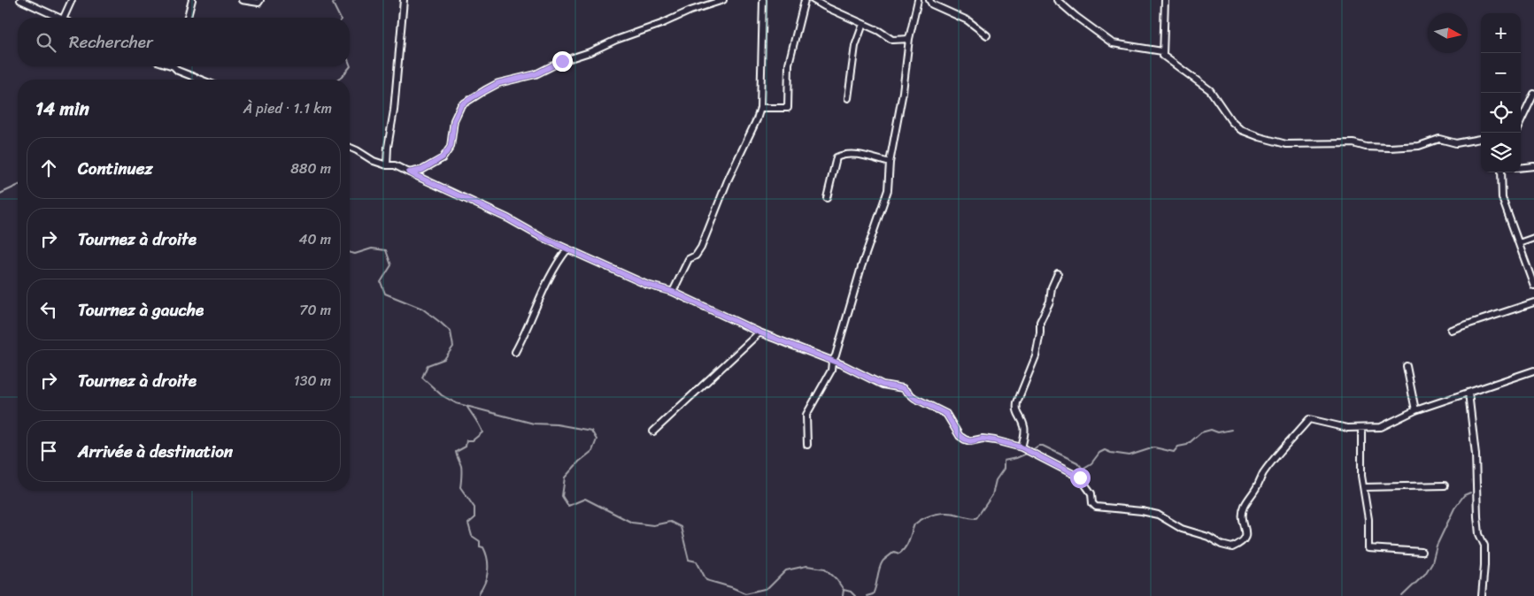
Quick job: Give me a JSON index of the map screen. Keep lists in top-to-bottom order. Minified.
{"north":"right","page":{"map_buttons":["+","−"],"search":"Rechercher","heading":["14 min","À pied · 1.1 km"],"list":[["Continuez","880 m"],["Tournez à droite","40 m"],["Tournez à gauche","70 m"],["Tournez à droite","130 m"],"Arrivée à destination"]}}
